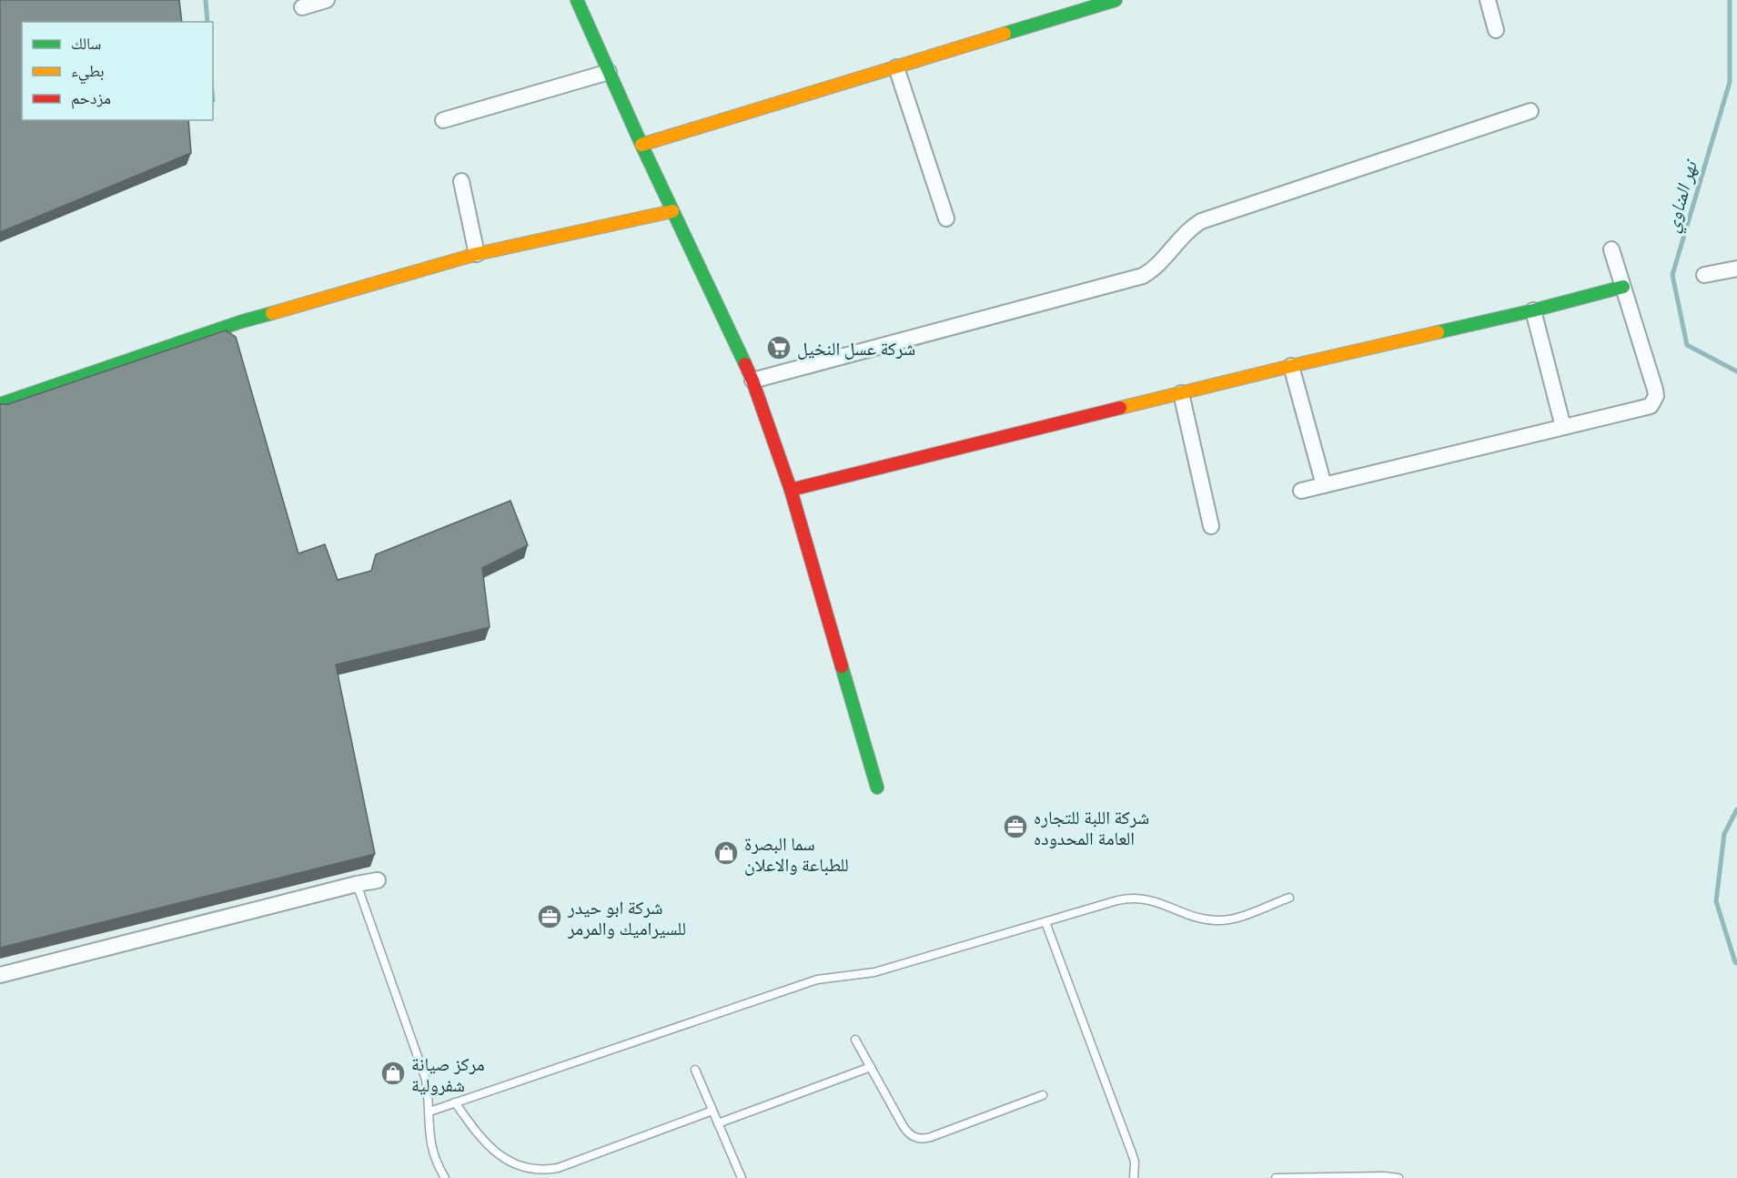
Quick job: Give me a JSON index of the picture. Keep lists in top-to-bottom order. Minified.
{"water":["نهر المناوي"],"places":{"supermarket":["شركة عسل النخيل"],"office":["شركة اللبة للتجاره العامة المحدوده","شركة ابو حيدر للسيراميك والمرمر"],"shop":["سما البصرة للطباعة والاعلان","مركز صيانة شفرولية"]},"legend":["سالك","بطيء","مزدحم"]}
